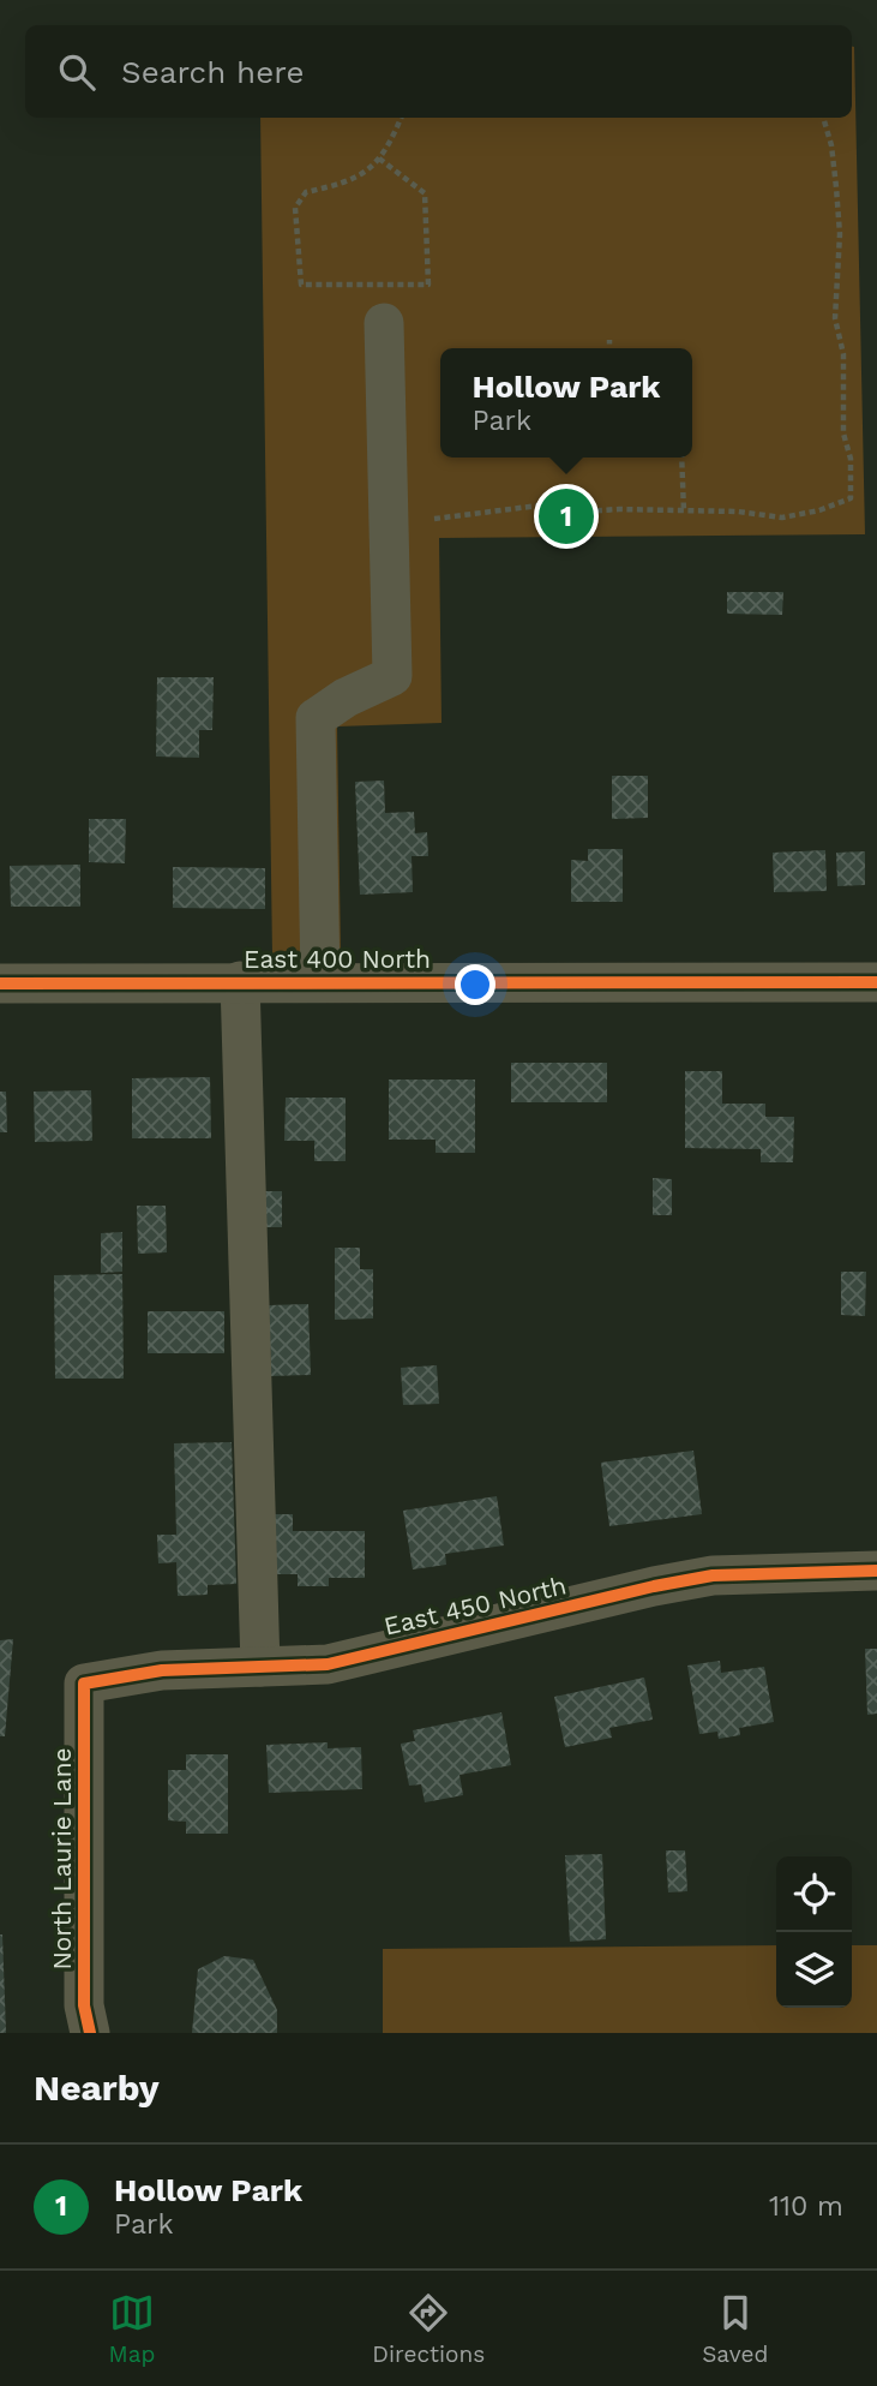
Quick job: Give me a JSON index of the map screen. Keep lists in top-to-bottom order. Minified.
{"streets":{"street":["East 400 North","East 450 North","North Laurie Lane"]},"crossings":[["East 450 North","North Laurie Lane"]],"page":{"search":"Search here","popup":["Hollow Park","Park"],"pins":"1","heading":"Nearby","list":[{"mark":"1","name":"Hollow Park","note":"Park","value":"110 m"}],"nav":["Map","Directions","Saved"]}}
